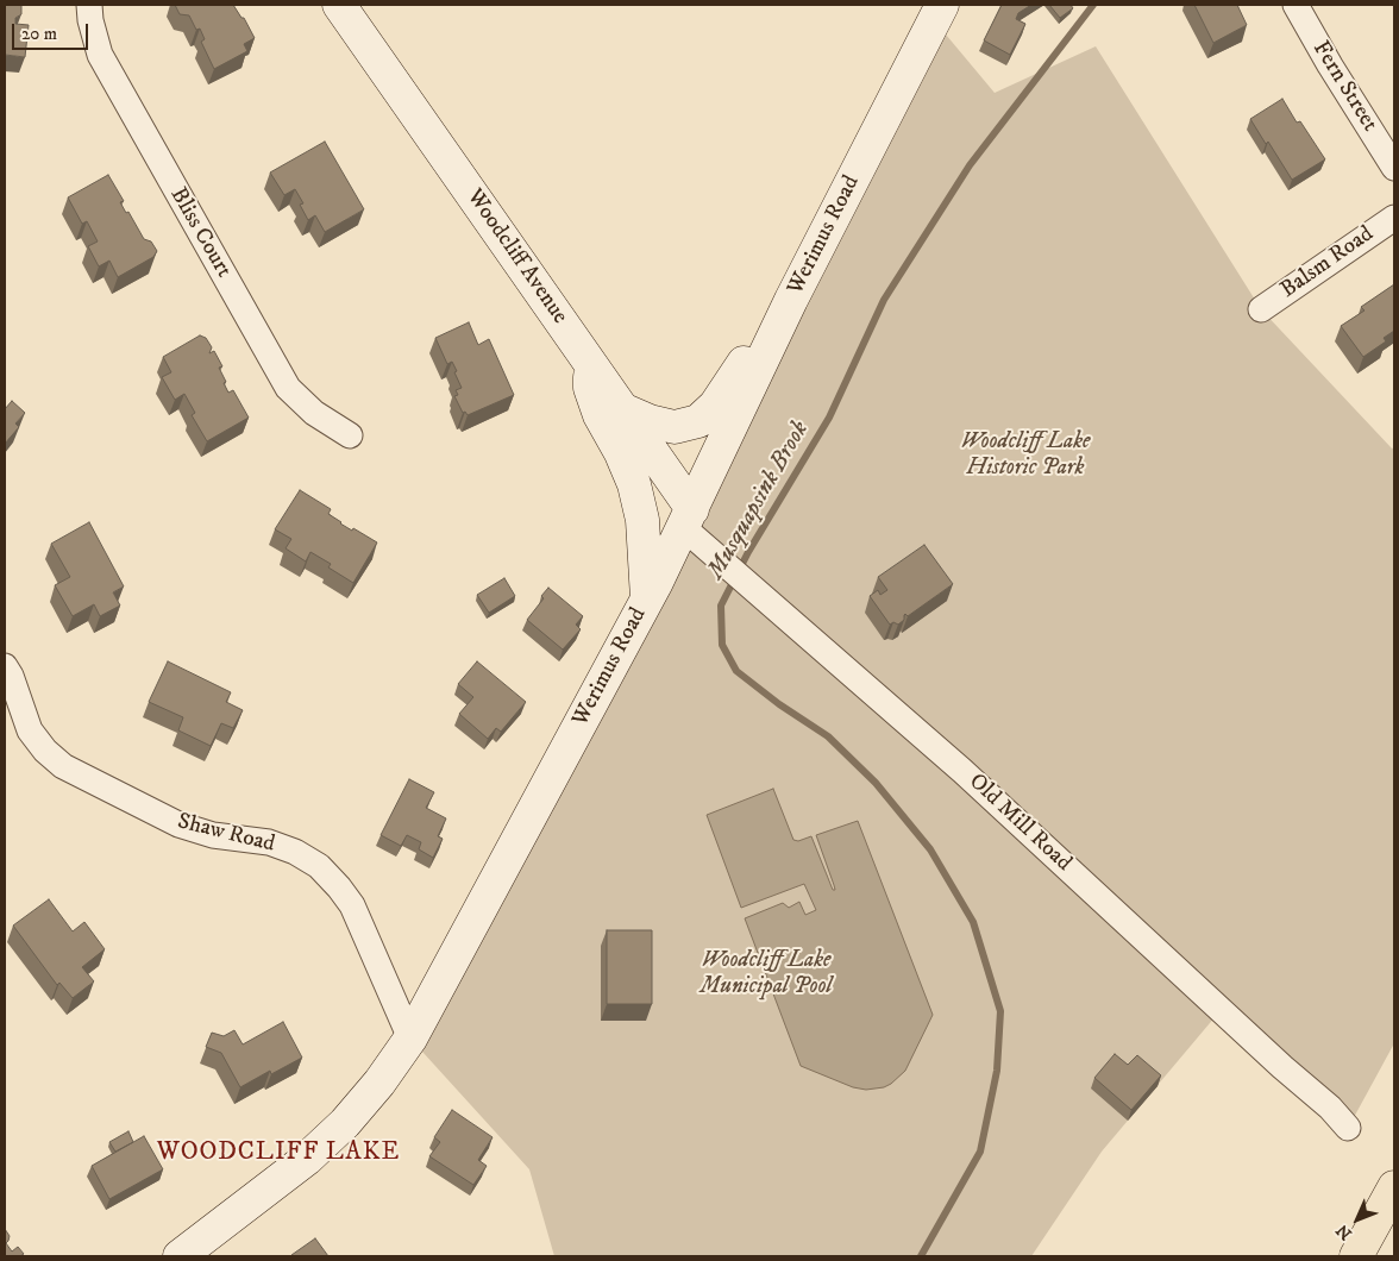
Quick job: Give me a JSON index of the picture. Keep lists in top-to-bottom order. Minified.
{"streets":{"main road":["Werimus Road","Woodcliff Avenue"],"street":["Fern Street","Bliss Court","Balsm Road","Old Mill Road","Shaw Road"]},"crossings":[["Werimus Road","Woodcliff Avenue"],["Werimus Road","Old Mill Road"],["Werimus Road","Shaw Road"],["Woodcliff Avenue","Old Mill Road"]],"districts":["WOODCLIFF LAKE"],"water":["Musquapsink Brook"],"parks":["Woodcliff Lake Historic Park","Woodcliff Lake Municipal Pool"],"scale_bar":"20 m","north":"bottom left"}
